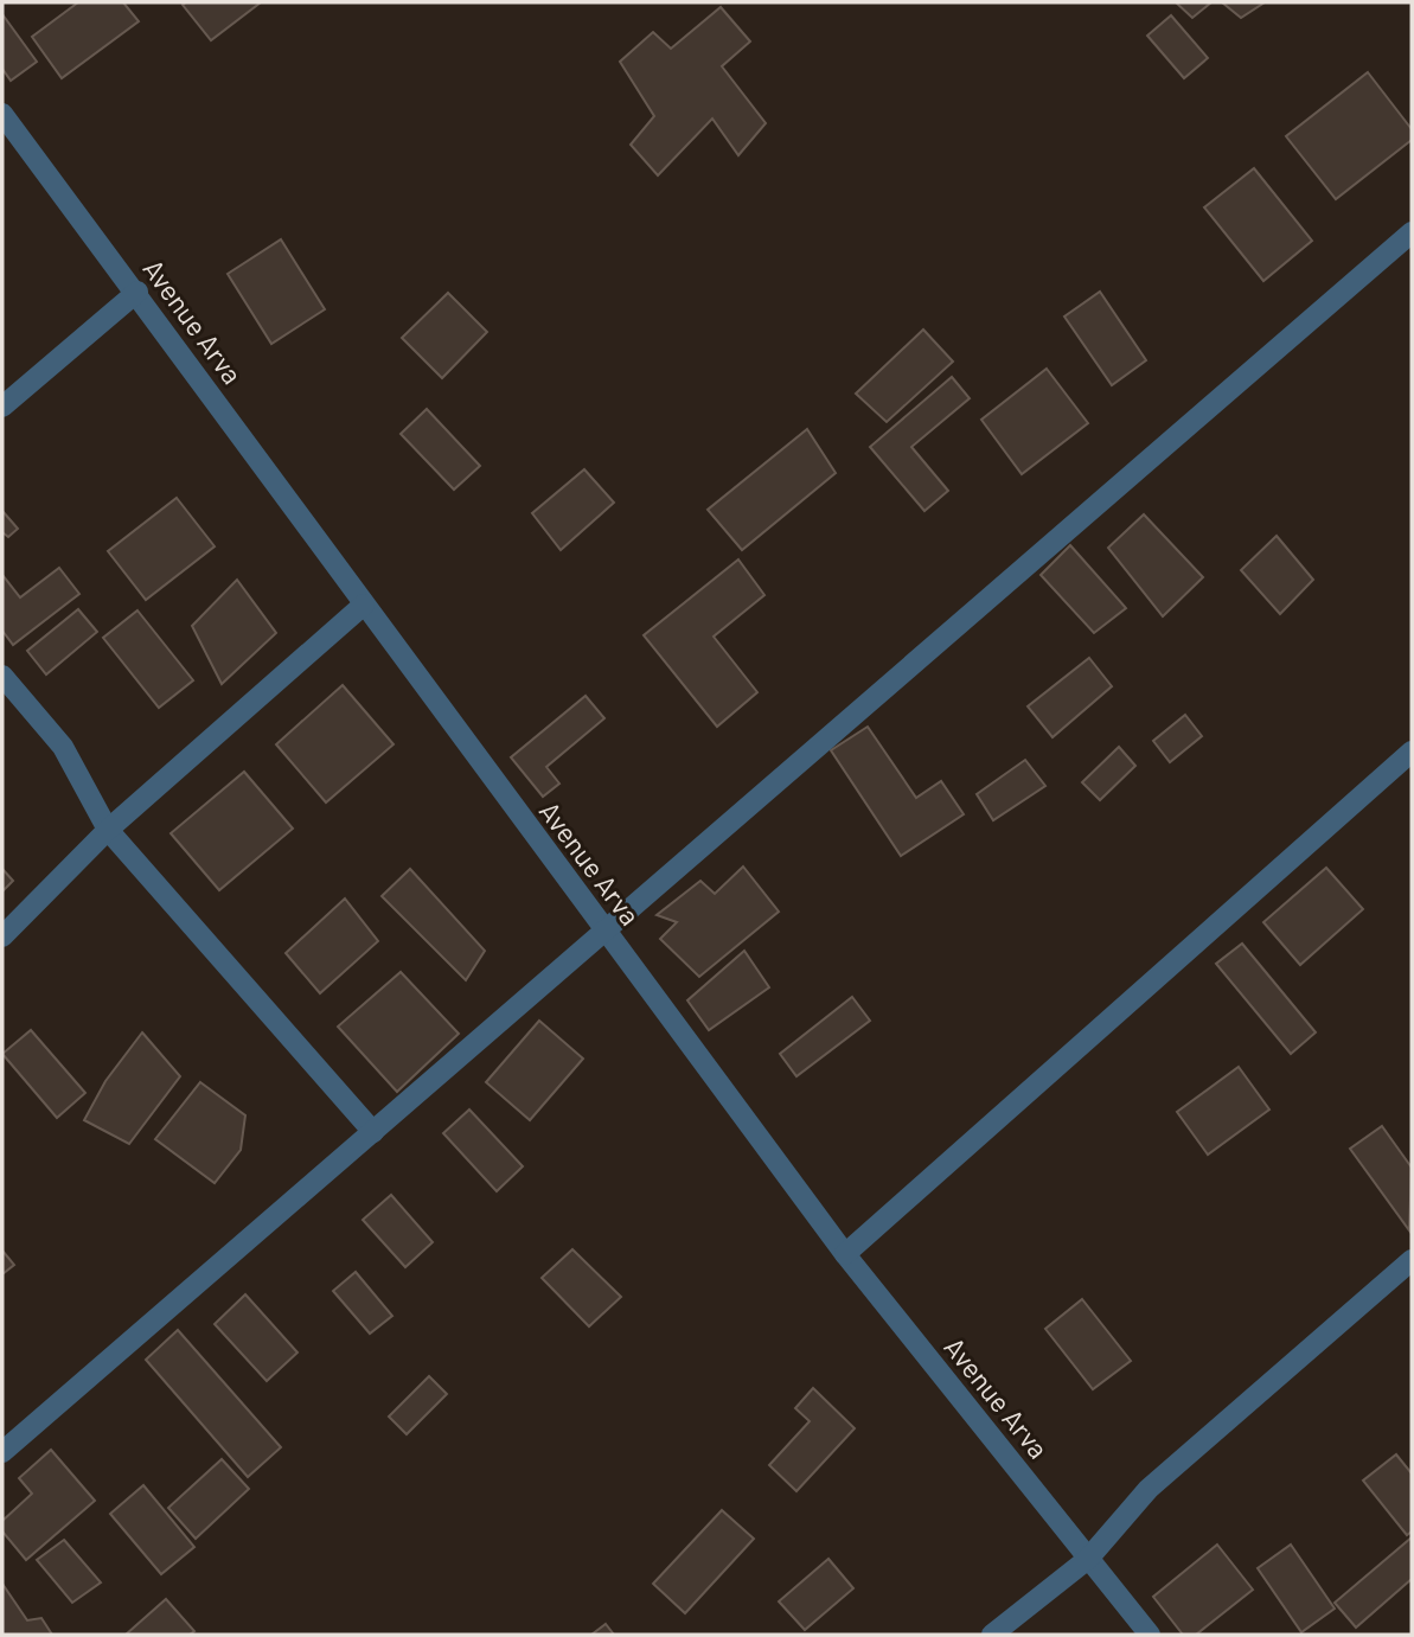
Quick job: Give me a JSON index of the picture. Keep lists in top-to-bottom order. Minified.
{"streets":{"street":["Avenue Arva"]}}
